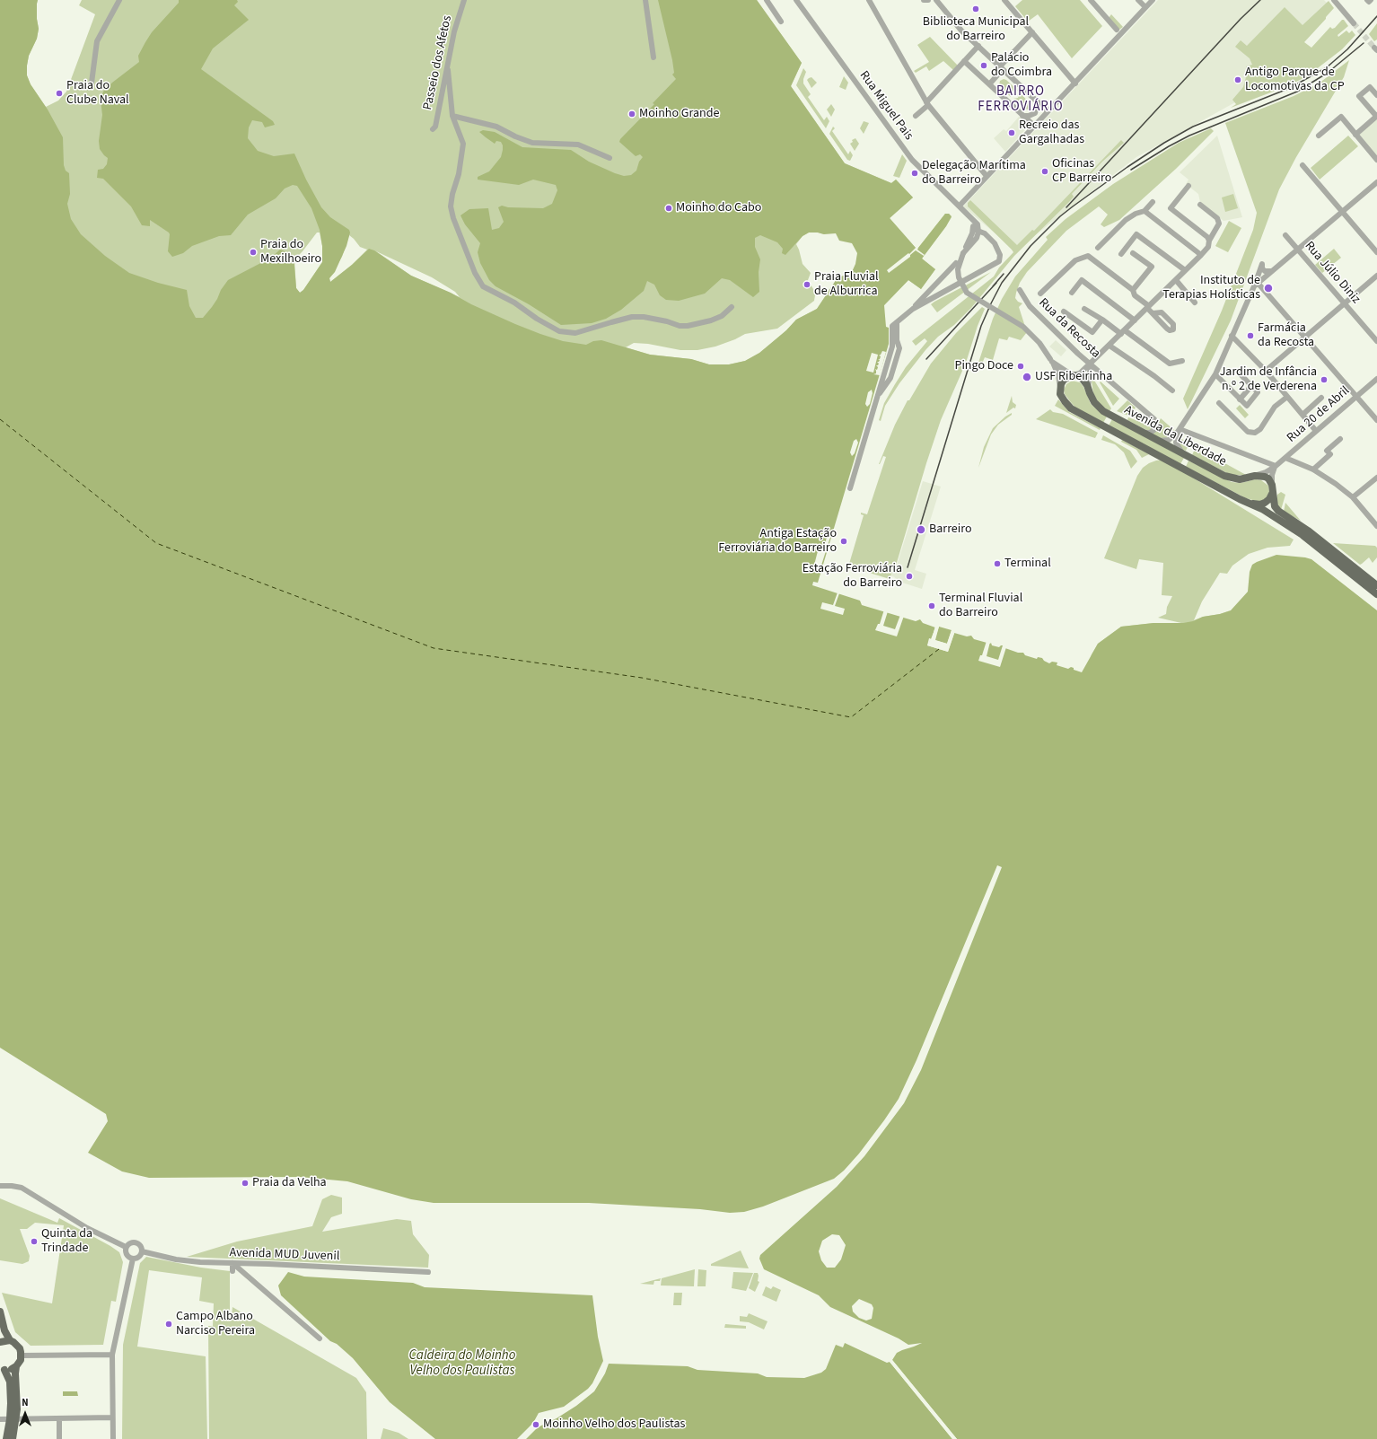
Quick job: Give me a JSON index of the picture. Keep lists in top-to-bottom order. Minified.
{"streets":{"main road":["Avenida da Liberdade"],"street":["Passeio dos Afetos","Rua Miguel Pais","Rua Júlio Diniz","Rua da Recosta","Rua 20 de Abril","Avenida MUD Juvenil"]},"crossings":[["Rua Miguel Pais","Avenida da Liberdade"],["Rua da Recosta","Avenida da Liberdade"],["Rua 20 de Abril","Avenida da Liberdade"]],"districts":["BAIRRO FERROVIÁRIO"],"water":["Caldeira do Moinho Velho dos Paulistas"],"places":["Biblioteca Municipal do Barreiro","Palácio do Coimbra","Antigo Parque de Locomotivas da CP","Praia do Clube Naval","Moinho Grande","Recreio das Gargalhadas","Oficinas CP Barreiro","Delegação Marítima do Barreiro","Moinho do Cabo","Praia do Mexilhoeiro","Praia Fluvial de Alburrica","Instituto de Terapias Holísticas","Farmácia da Recosta","Pingo Doce","USF Ribeirinha","Jardim de Infância n.º 2 de Verderena","Barreiro","Antiga Estação Ferroviária do Barreiro","Terminal","Estação Ferroviária do Barreiro","Terminal Fluvial do Barreiro","Praia da Velha","Quinta da Trindade","Campo Albano Narciso Pereira","Moinho Velho dos Paulistas"],"north":"top"}
